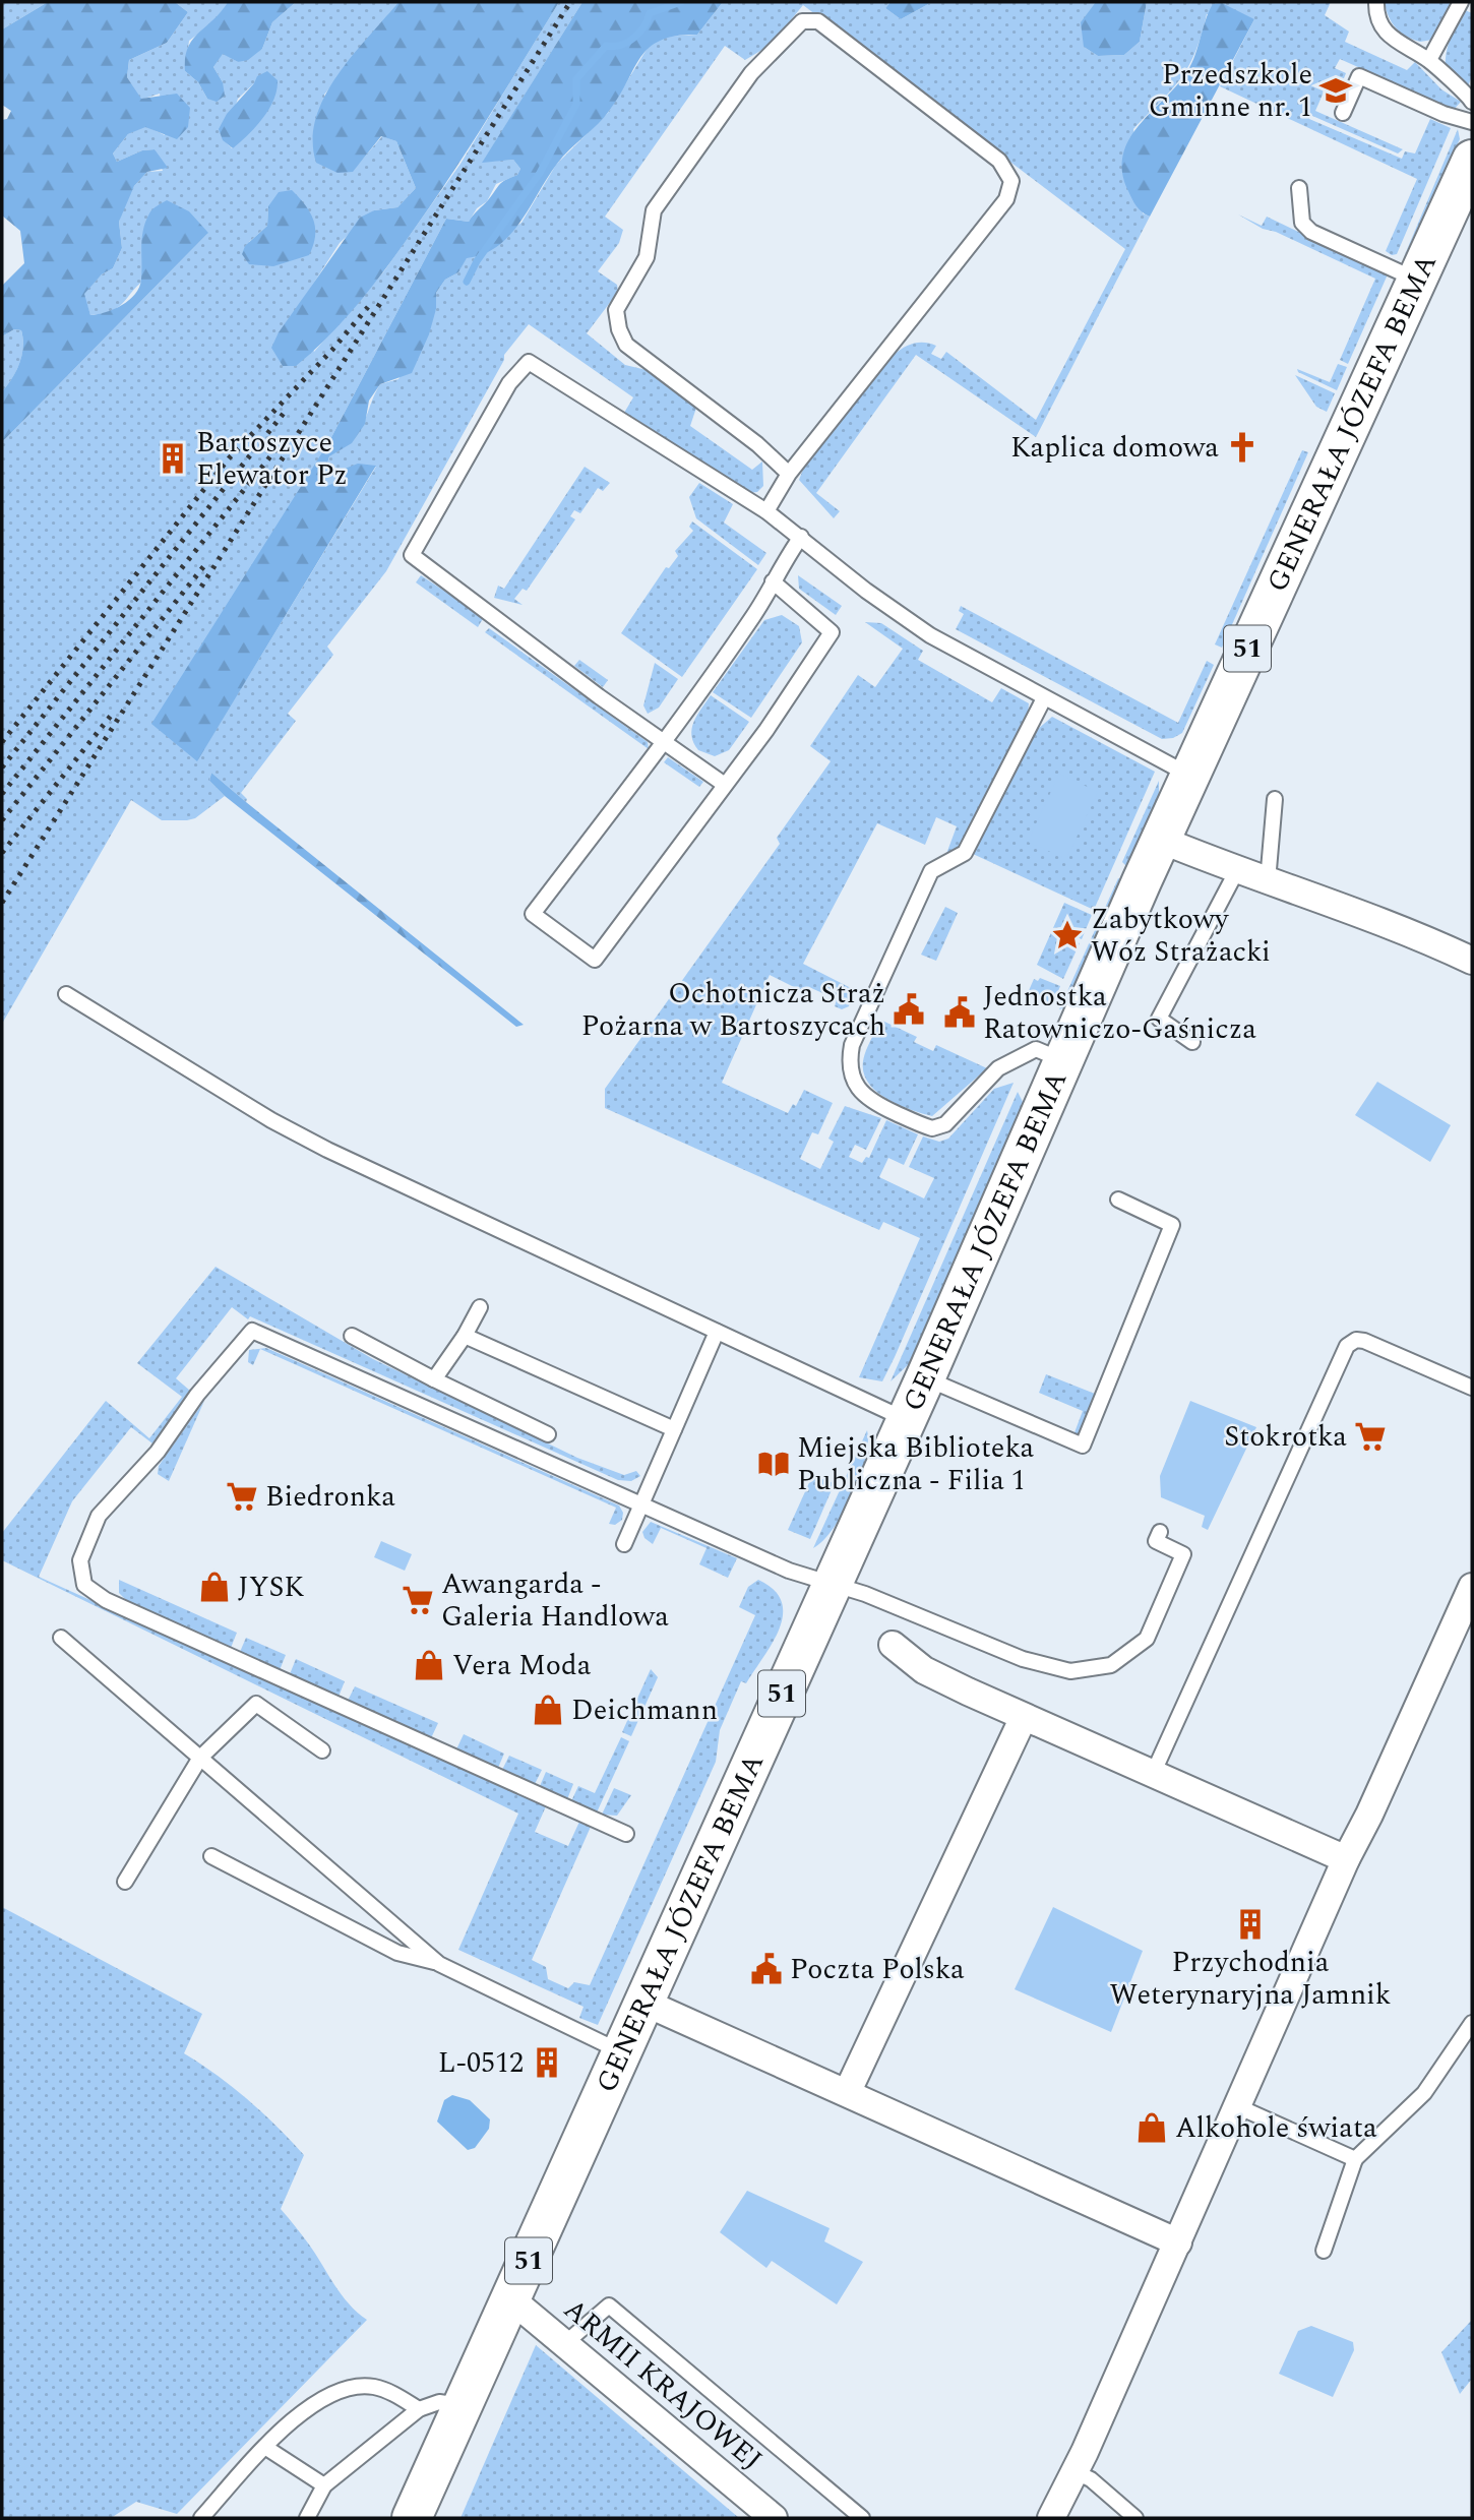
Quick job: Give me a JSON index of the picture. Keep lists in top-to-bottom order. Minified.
{"streets":{"main road":["GENERAŁA JÓZEFA BEMA","51"],"street":["ARMII KRAJOWEJ"]},"crossings":[["GENERAŁA JÓZEFA BEMA","ARMII KRAJOWEJ"]],"places":{"school or university":["Przedszkole Gminne nr. 1"],"church":["Kaplica domowa"],"building":["Bartoszyce Elewator Pz","Przychodnia Weterynaryjna Jamnik","L-0512"],"place":["Zabytkowy Wóz Strażacki"],"public building":["Ochotnicza Straż Pożarna w Bartoszycach","Jednostka Ratowniczo-Gaśnicza","Poczta Polska"],"supermarket":["Stokrotka","Biedronka","Awangarda - Galeria Handlowa"],"library":["Miejska Biblioteka Publiczna - Filia 1"],"shop":["JYSK","Vera Moda","Deichmann","Alkohole świata"]}}
